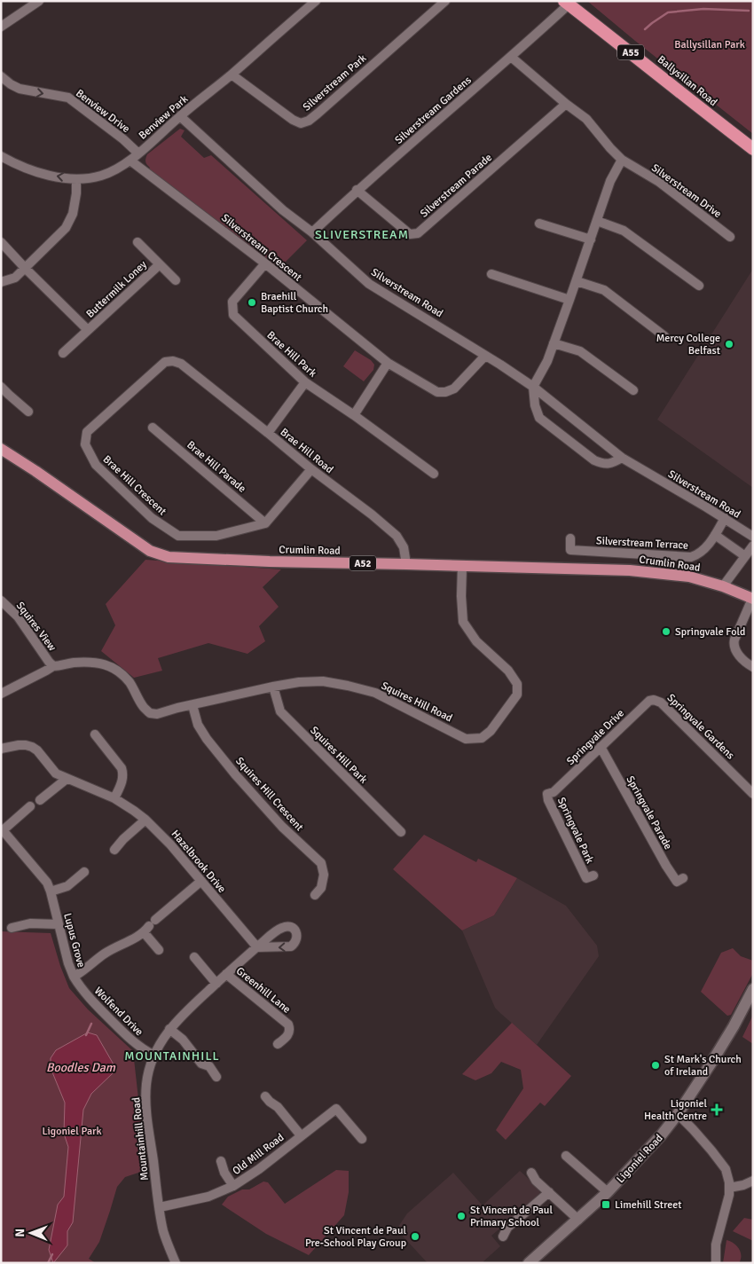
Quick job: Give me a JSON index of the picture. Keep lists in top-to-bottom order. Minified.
{"streets":{"highway":["A55","Ballysillan Road"],"main road":["Crumlin Road","A52"],"street":["Silverstream Park","Silverstream Gardens","Benview Drive","Benview Park","Silverstream Parade","Silverstream Drive","Silverstream Crescent","Buttermilk Loney","Silverstream Road","Brae Hill Park","Brae Hill Road","Brae Hill Parade","Brae Hill Crescent","Silverstream Terrace","Squires View","Squires Hill Road","Springvale Gardens","Springvale Drive","Squires Hill Park","Squires Hill Crescent","Springvale Parade","Springvale Park","Hazelbrook Drive","Lupus Grove","Greenhill Lane","Wolfend Drive","Mountainhill Road","Old Mill Road","Ligoniel Road"]},"crossings":[["Ballysillan Road","Silverstream Gardens"],["Silverstream Park","Benview Park"],["Silverstream Gardens","Silverstream Parade"],["Silverstream Gardens","Silverstream Drive"],["Silverstream Gardens","Silverstream Road"],["Benview Drive","Benview Park"],["Benview Park","Silverstream Crescent"],["Benview Park","Silverstream Road"],["Silverstream Parade","Silverstream Drive"],["Silverstream Crescent","Silverstream Road"],["Silverstream Crescent","Brae Hill Park"],["Silverstream Road","Silverstream Terrace"],["Brae Hill Road","Brae Hill Crescent"],["Brae Hill Road","Crumlin Road"],["Brae Hill Parade","Brae Hill Crescent"],["Crumlin Road","Squires Hill Road"],["Squires View","Squires Hill Road"],["Squires Hill Road","Squires Hill Park"],["Squires Hill Road","Squires Hill Crescent"],["Springvale Gardens","Springvale Drive"],["Springvale Drive","Springvale Parade"],["Springvale Drive","Springvale Park"],["Hazelbrook Drive","Lupus Grove"],["Hazelbrook Drive","Mountainhill Road"],["Lupus Grove","Wolfend Drive"],["Greenhill Lane","Mountainhill Road"],["Wolfend Drive","Mountainhill Road"],["Mountainhill Road","Old Mill Road"]],"one_way":["Benview Drive"],"districts":["SLIVERSTREAM","MOUNTAINHILL"],"water":["Boodles Dam"],"parks":["Ballysillan Park","Ligoniel Park"],"places":{"other":["Braehill Baptist Church","Mercy College Belfast","Springvale Fold","St Mark's Church of Ireland","St Vincent de Paul Primary School","St Vincent de Paul Pre-School Play Group"],"health":["Ligoniel Health Centre"],"transit":["Limehill Street"]},"north":"left"}
